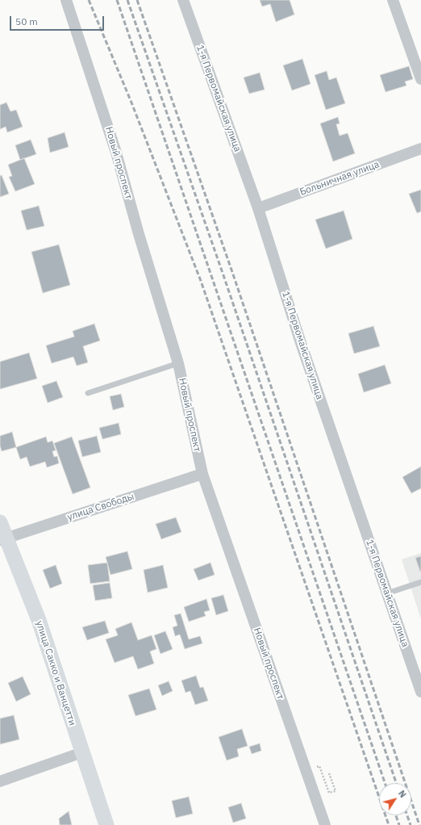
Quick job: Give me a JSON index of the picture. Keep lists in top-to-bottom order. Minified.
{"streets":{"main road":["улица Сакко и Ванцетти"],"street":["1-я Первомайская улица","Новый проспект","Больничная улица","улица Свободы"]},"crossings":[["1-я Первомайская улица","Больничная улица"],["Новый проспект","улица Свободы"],["улица Свободы","улица Сакко и Ванцетти"]],"scale_bar":"50 m","north":"top right"}
